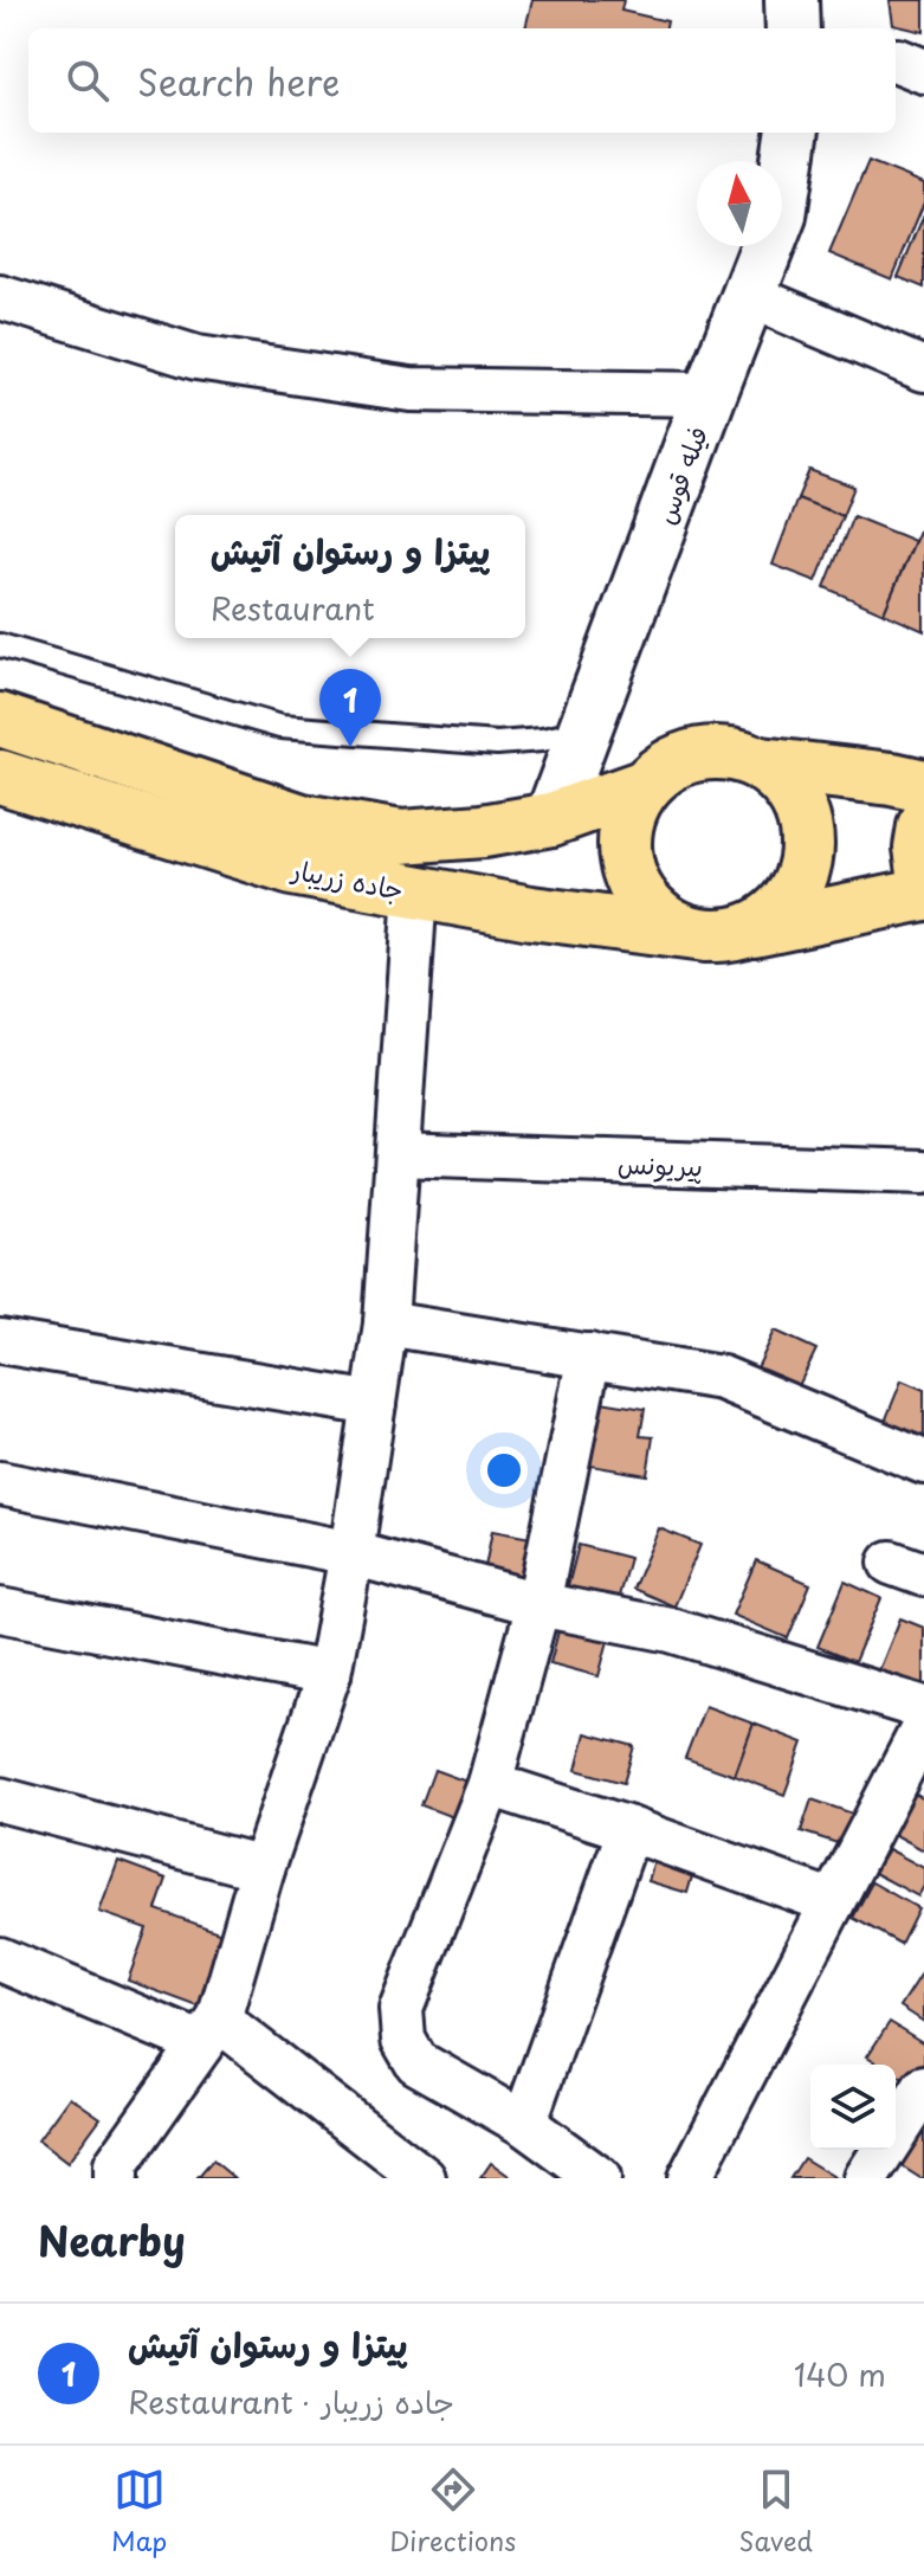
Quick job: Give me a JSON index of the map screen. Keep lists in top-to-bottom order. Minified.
{"streets":{"main road":["جاده زریبار"],"street":["فیله قوس","پیریونس"]},"crossings":[["فیله قوس","جاده زریبار"]],"north":"top","page":{"search":"Search here","popup":["پیتزا و رستوان آتیش","Restaurant"],"pins":"1","heading":"Nearby","list":[{"mark":"1","name":"پیتزا و رستوان آتیش","note":"Restaurant · جاده زریبار","value":"140 m"}],"nav":["Map","Directions","Saved"]}}
